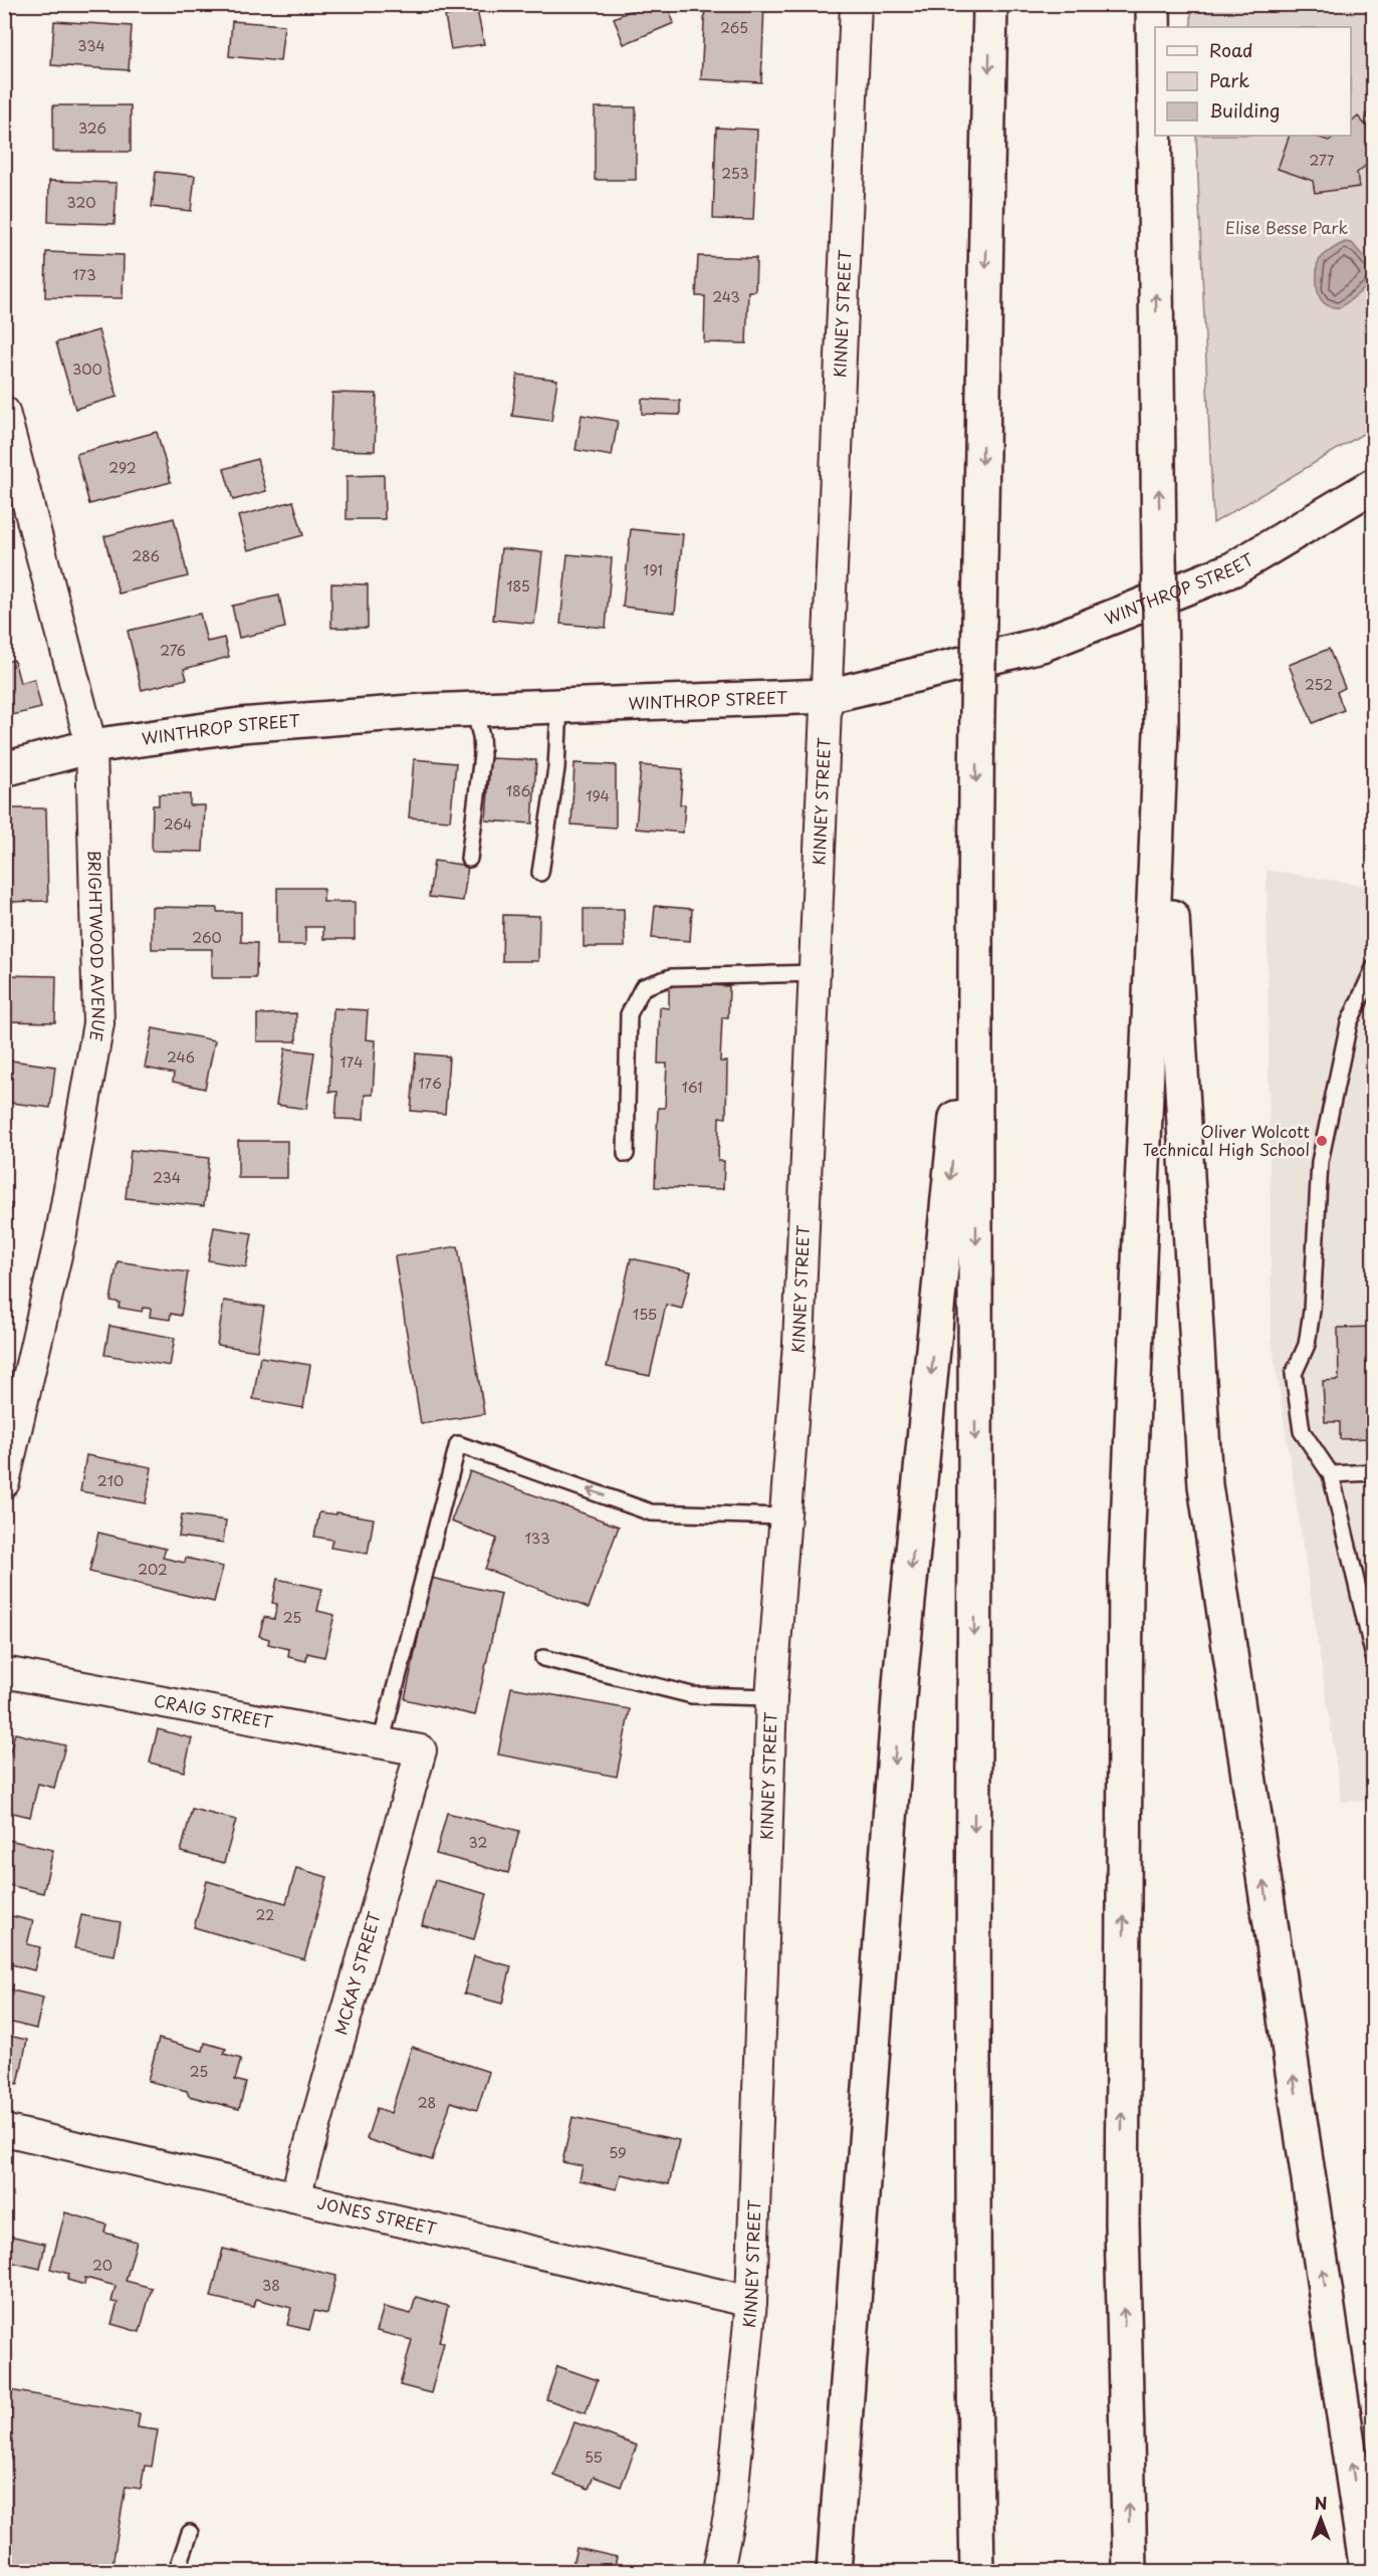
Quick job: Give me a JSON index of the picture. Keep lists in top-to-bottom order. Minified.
{"streets":{"main road":["WINTHROP STREET"],"street":["KINNEY STREET","BRIGHTWOOD AVENUE","CRAIG STREET","MCKAY STREET","JONES STREET"]},"crossings":[["KINNEY STREET","WINTHROP STREET"],["KINNEY STREET","JONES STREET"],["WINTHROP STREET","BRIGHTWOOD AVENUE"],["CRAIG STREET","MCKAY STREET"],["MCKAY STREET","JONES STREET"]],"parks":["Elise Besse Park"],"places":["Oliver Wolcott Technical High School"],"house_numbers":["265","334","326","277","253","320","173","243","300","292","286","191","185","276","252","186","194","264","260","246","174","176","161","234","155","210","133","202","25","32","22","25","28","59","20","38","55"],"legend":["Road","Park","Building"],"north":"top"}
